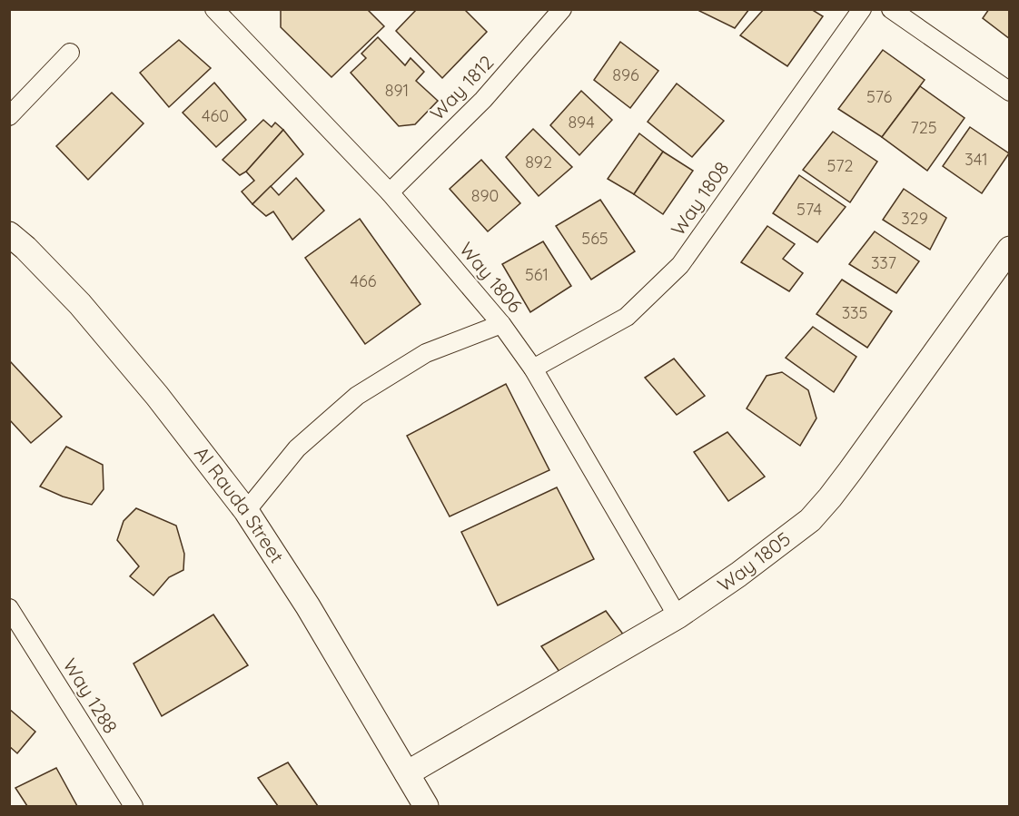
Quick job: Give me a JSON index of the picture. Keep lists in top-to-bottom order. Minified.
{"streets":{"street":["Way 1812","Way 1808","Way 1806","Al Rauda Street","Way 1805","Way 1288"]},"crossings":[["Way 1812","Way 1806"],["Way 1808","Way 1806"],["Way 1806","Way 1805"],["Al Rauda Street","Way 1805"]],"house_numbers":["896","891","576","460","894","725","341","892","572","890","574","329","565","337","561","466","335"]}
